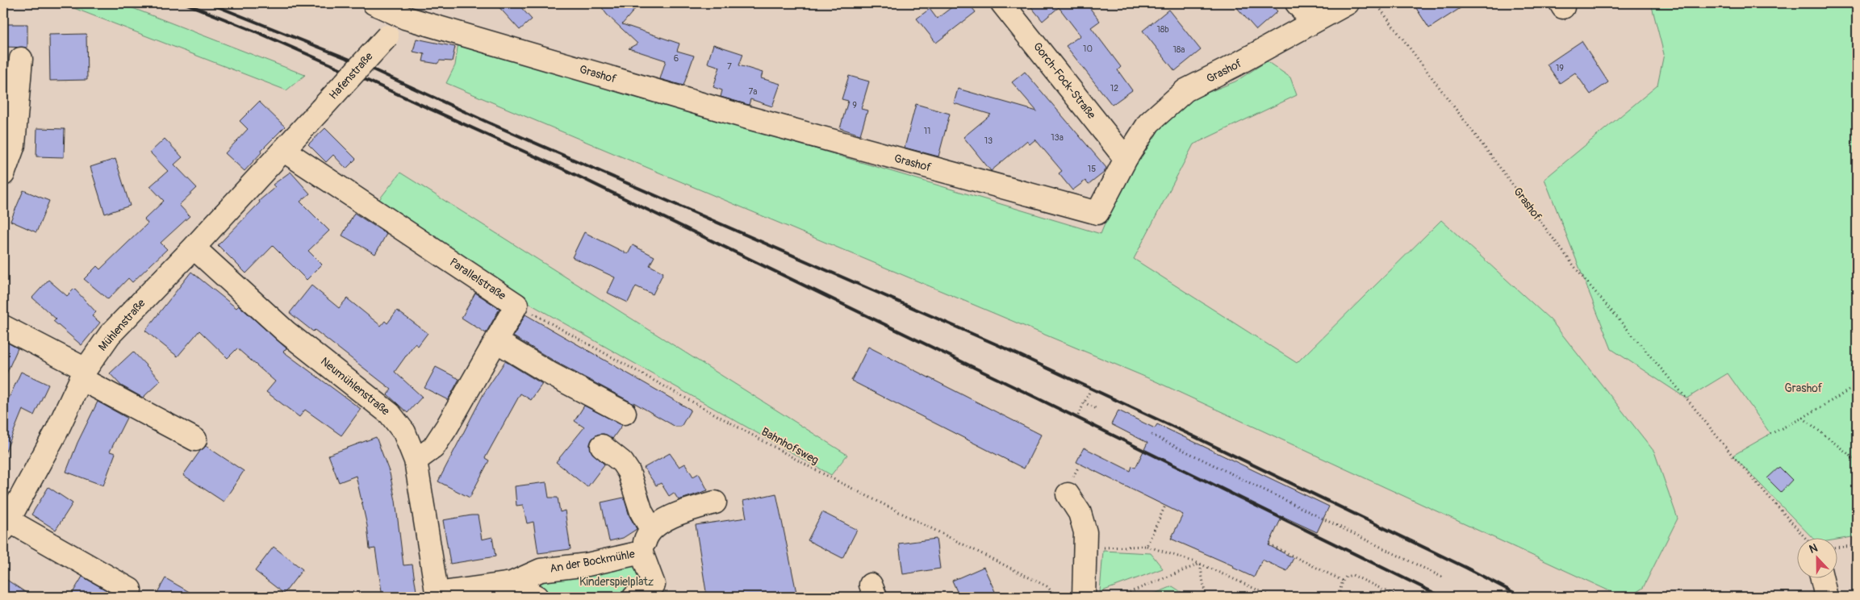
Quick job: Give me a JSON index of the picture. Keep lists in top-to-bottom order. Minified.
{"streets":{"street":["Grashof","Hafenstraße","Gorch-Fock-Straße","Parallelstraße","Mühlenstraße","Neumühlenstraße","An der Bockmühle"],"path":["Bahnhofsweg"]},"crossings":[["Grashof","Hafenstraße"],["Grashof","Gorch-Fock-Straße"],["Hafenstraße","Parallelstraße"],["Hafenstraße","Mühlenstraße"],["Parallelstraße","Mühlenstraße"],["Parallelstraße","Neumühlenstraße"],["Parallelstraße","Bahnhofsweg"],["Mühlenstraße","Neumühlenstraße"],["Neumühlenstraße","An der Bockmühle"]],"parks":["Grashof","Kinderspielplatz"],"house_numbers":["18b","10","18a","6","7","19","12","7a","9","11","13a","13","15"],"north":"top"}
